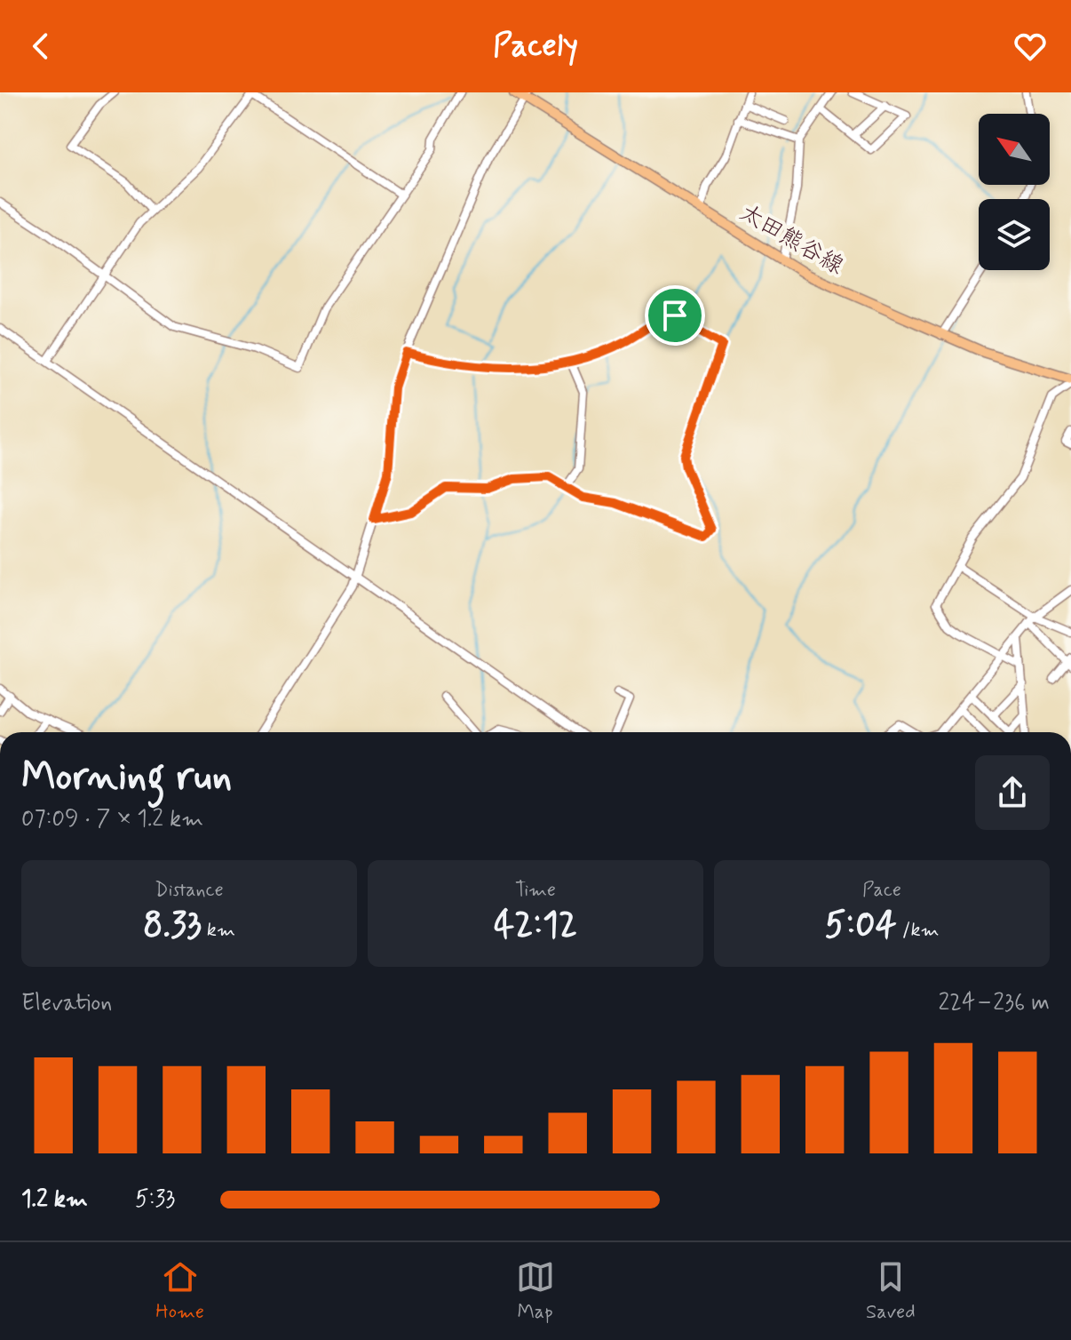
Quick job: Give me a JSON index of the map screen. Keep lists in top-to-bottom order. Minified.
{"streets":{"main road":["太田熊谷線"]},"north":"top left","page":{"header":"Pacely","heading":["Morning run","07:09 · 7 × 1.2 km"],"stats":[["Distance","8.33 km"],["Time","42:12"],["Pace","5:04 /km"]],"chart":["Elevation","224–236 m"],"list":[{"name":"1.2 km","note":"5:33"}],"tabs":["Home","Map","Saved"]}}
